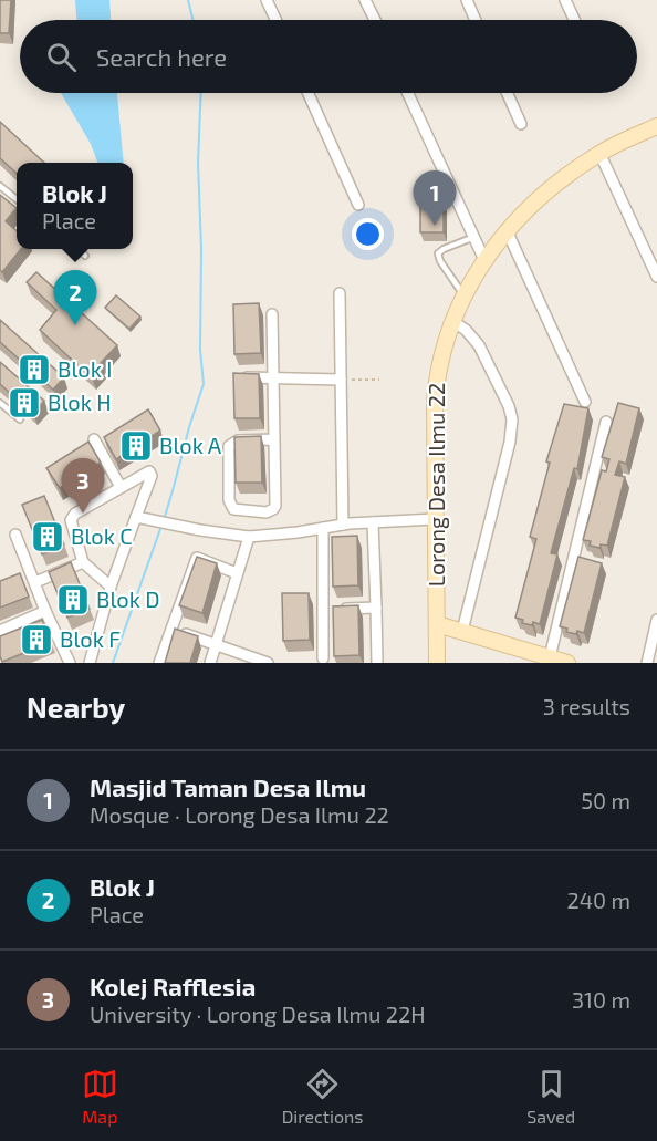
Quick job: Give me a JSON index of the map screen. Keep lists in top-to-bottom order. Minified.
{"streets":{"street":["Lorong Desa Ilmu 22"]},"places":{"building":["Blok I","Blok H","Blok A","Blok C","Blok D","Blok F"]},"page":{"search":"Search here","popup":["Blok J","Place"],"pins":["1","2","3"],"heading":["Nearby","3 results"],"list":[{"mark":"1","name":"Masjid Taman Desa Ilmu","note":"Mosque · Lorong Desa Ilmu 22","value":"50 m"},{"mark":"2","name":"Blok J","note":"Place","value":"240 m"},{"mark":"3","name":"Kolej Rafflesia","note":"University · Lorong Desa Ilmu 22H","value":"310 m"}],"nav":["Map","Directions","Saved"]}}
